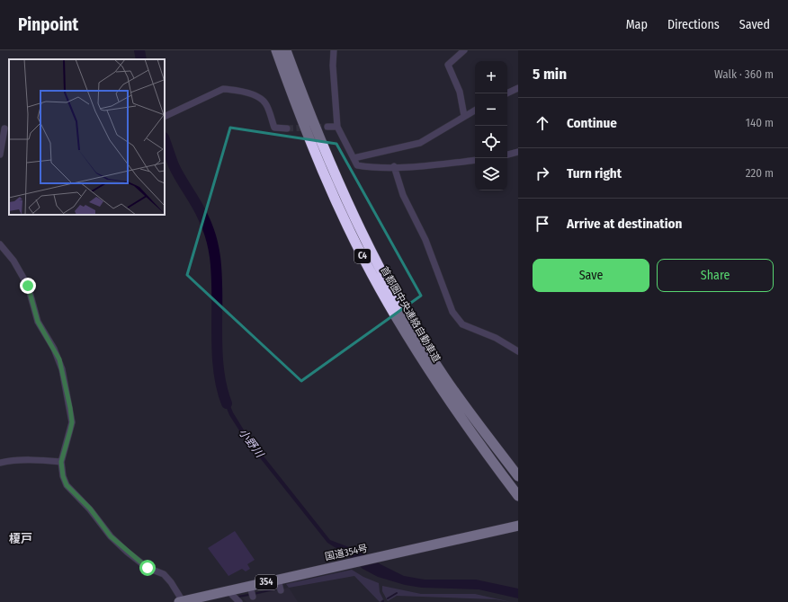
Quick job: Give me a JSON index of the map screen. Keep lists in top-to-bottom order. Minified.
{"streets":{"highway":["C4","首都圏中央連絡自動車道","国道354号","354"]},"districts":["榎戸"],"water":["小野川"],"page":{"header":"Pinpoint","nav":["Map","Directions","Saved"],"heading":["5 min","Walk · 360 m"],"map_buttons":["+","−"],"list":[["Continue","140 m"],["Turn right","220 m"],"Arrive at destination"],"buttons":["Save","Share"]}}
